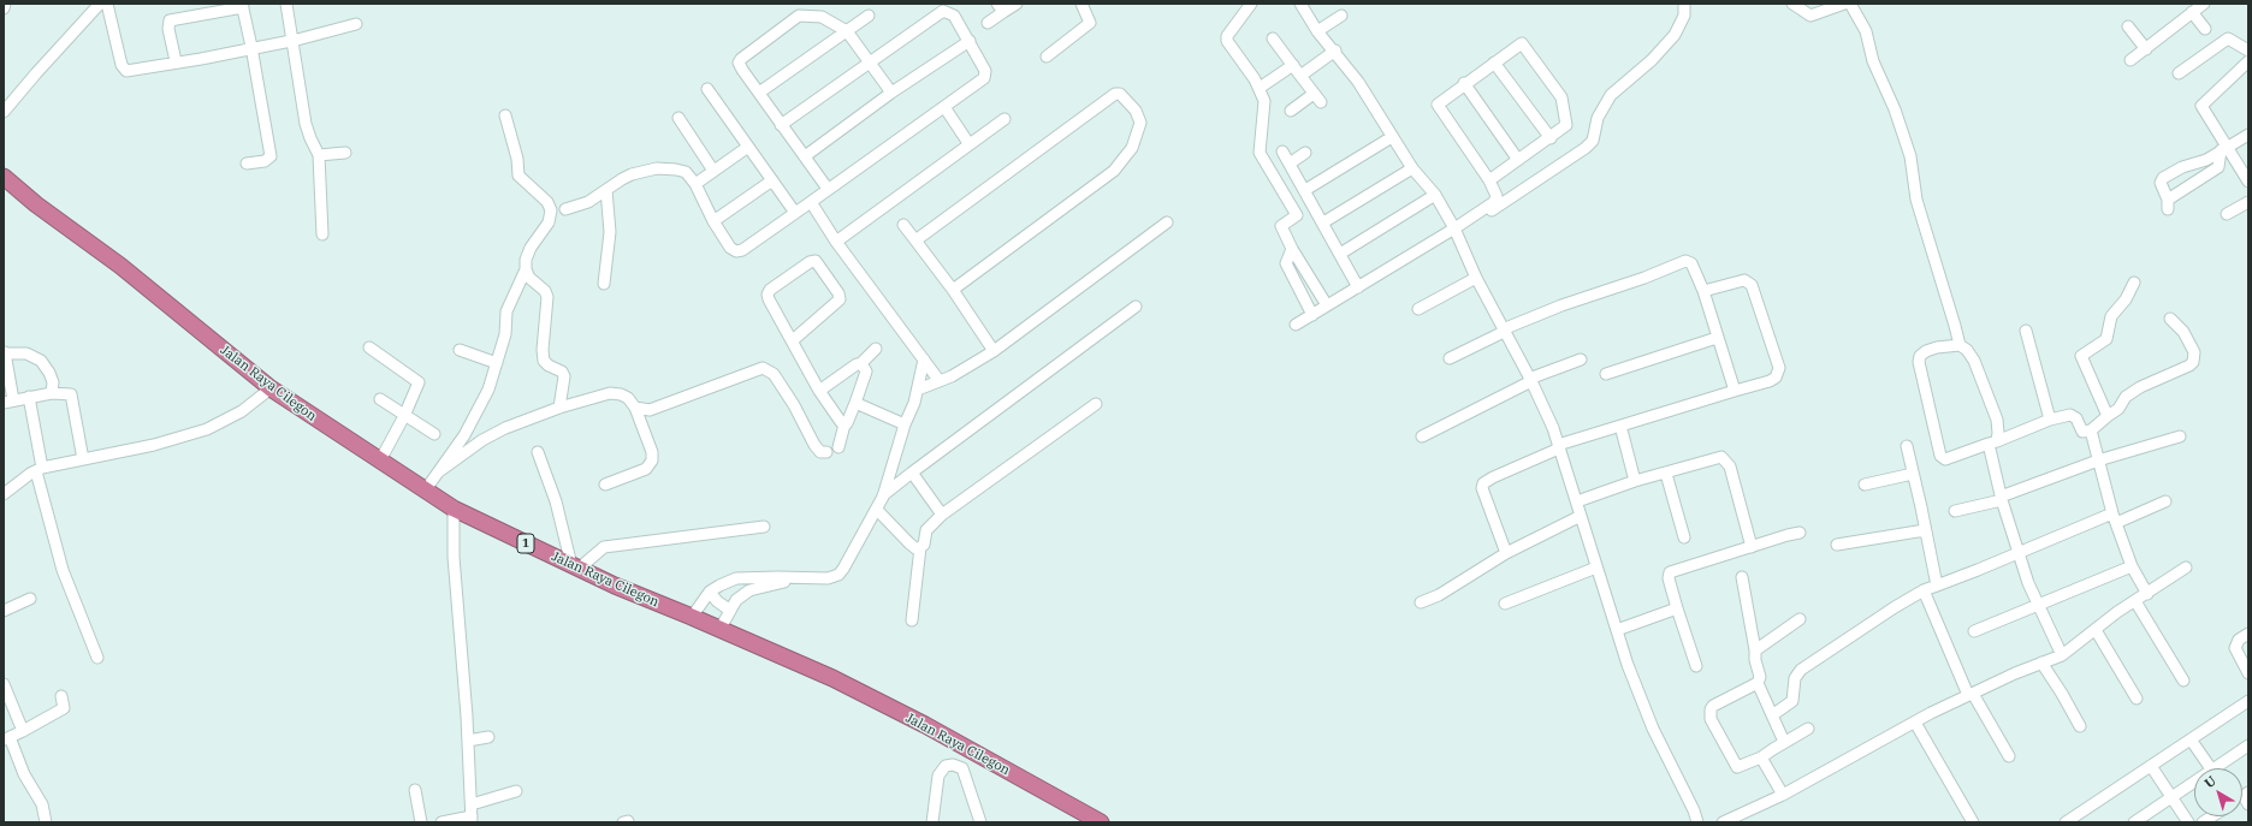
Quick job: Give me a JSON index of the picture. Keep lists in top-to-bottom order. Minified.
{"streets":{"highway":["Jalan Raya Cilegon","1"]},"north":"top left"}
